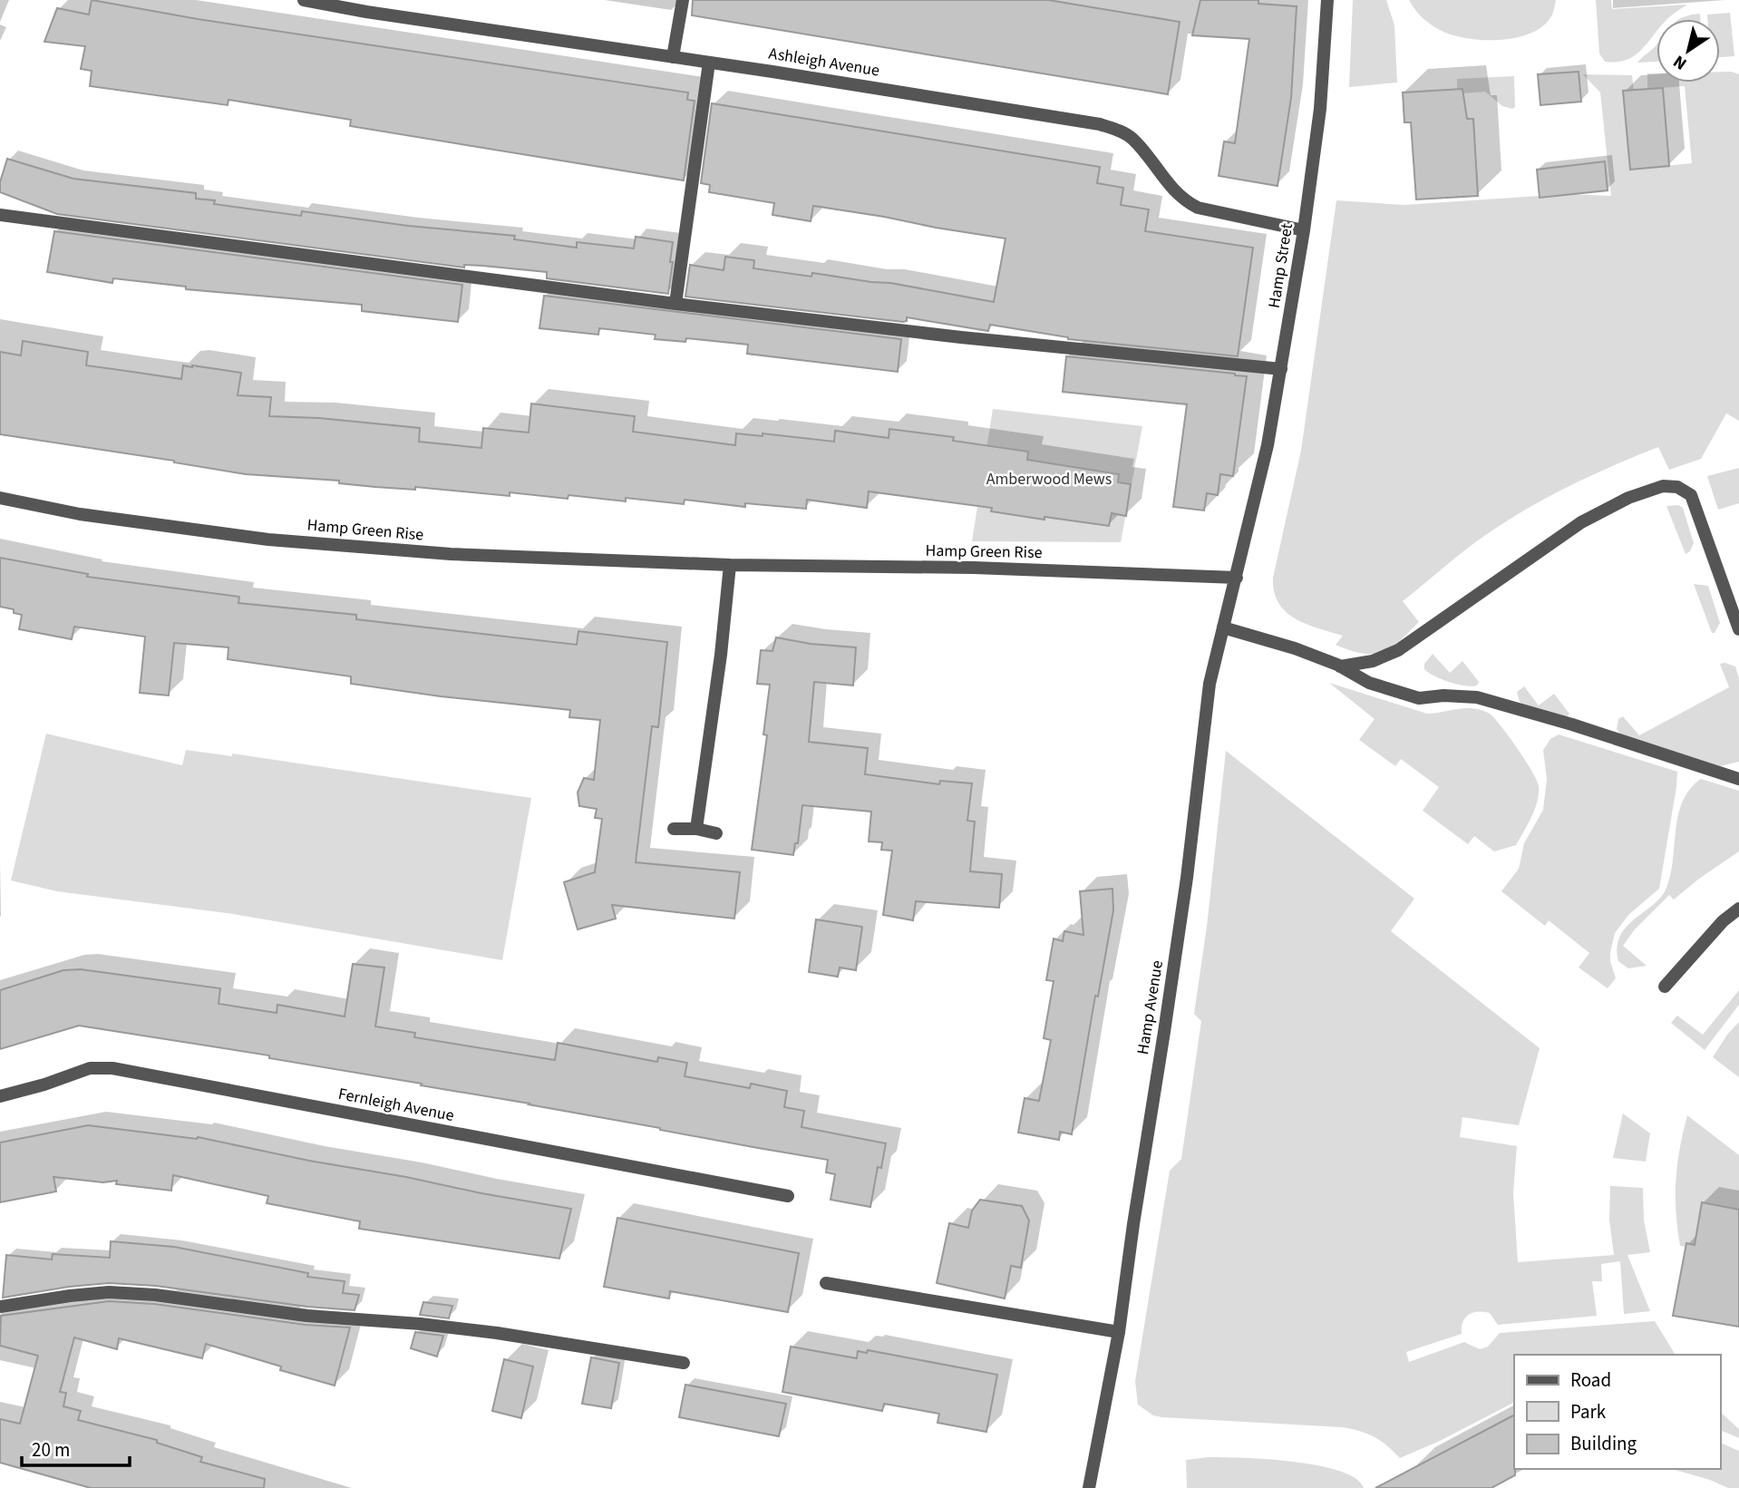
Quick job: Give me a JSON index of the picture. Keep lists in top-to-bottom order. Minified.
{"streets":{"street":["Ashleigh Avenue","Hamp Street","Hamp Green Rise","Hamp Avenue","Fernleigh Avenue"]},"crossings":[["Ashleigh Avenue","Hamp Street"],["Hamp Street","Hamp Avenue"],["Hamp Green Rise","Hamp Avenue"]],"parks":["Amberwood Mews"],"legend":["Road","Park","Building"],"scale_bar":"20 m","north":"bottom left"}
